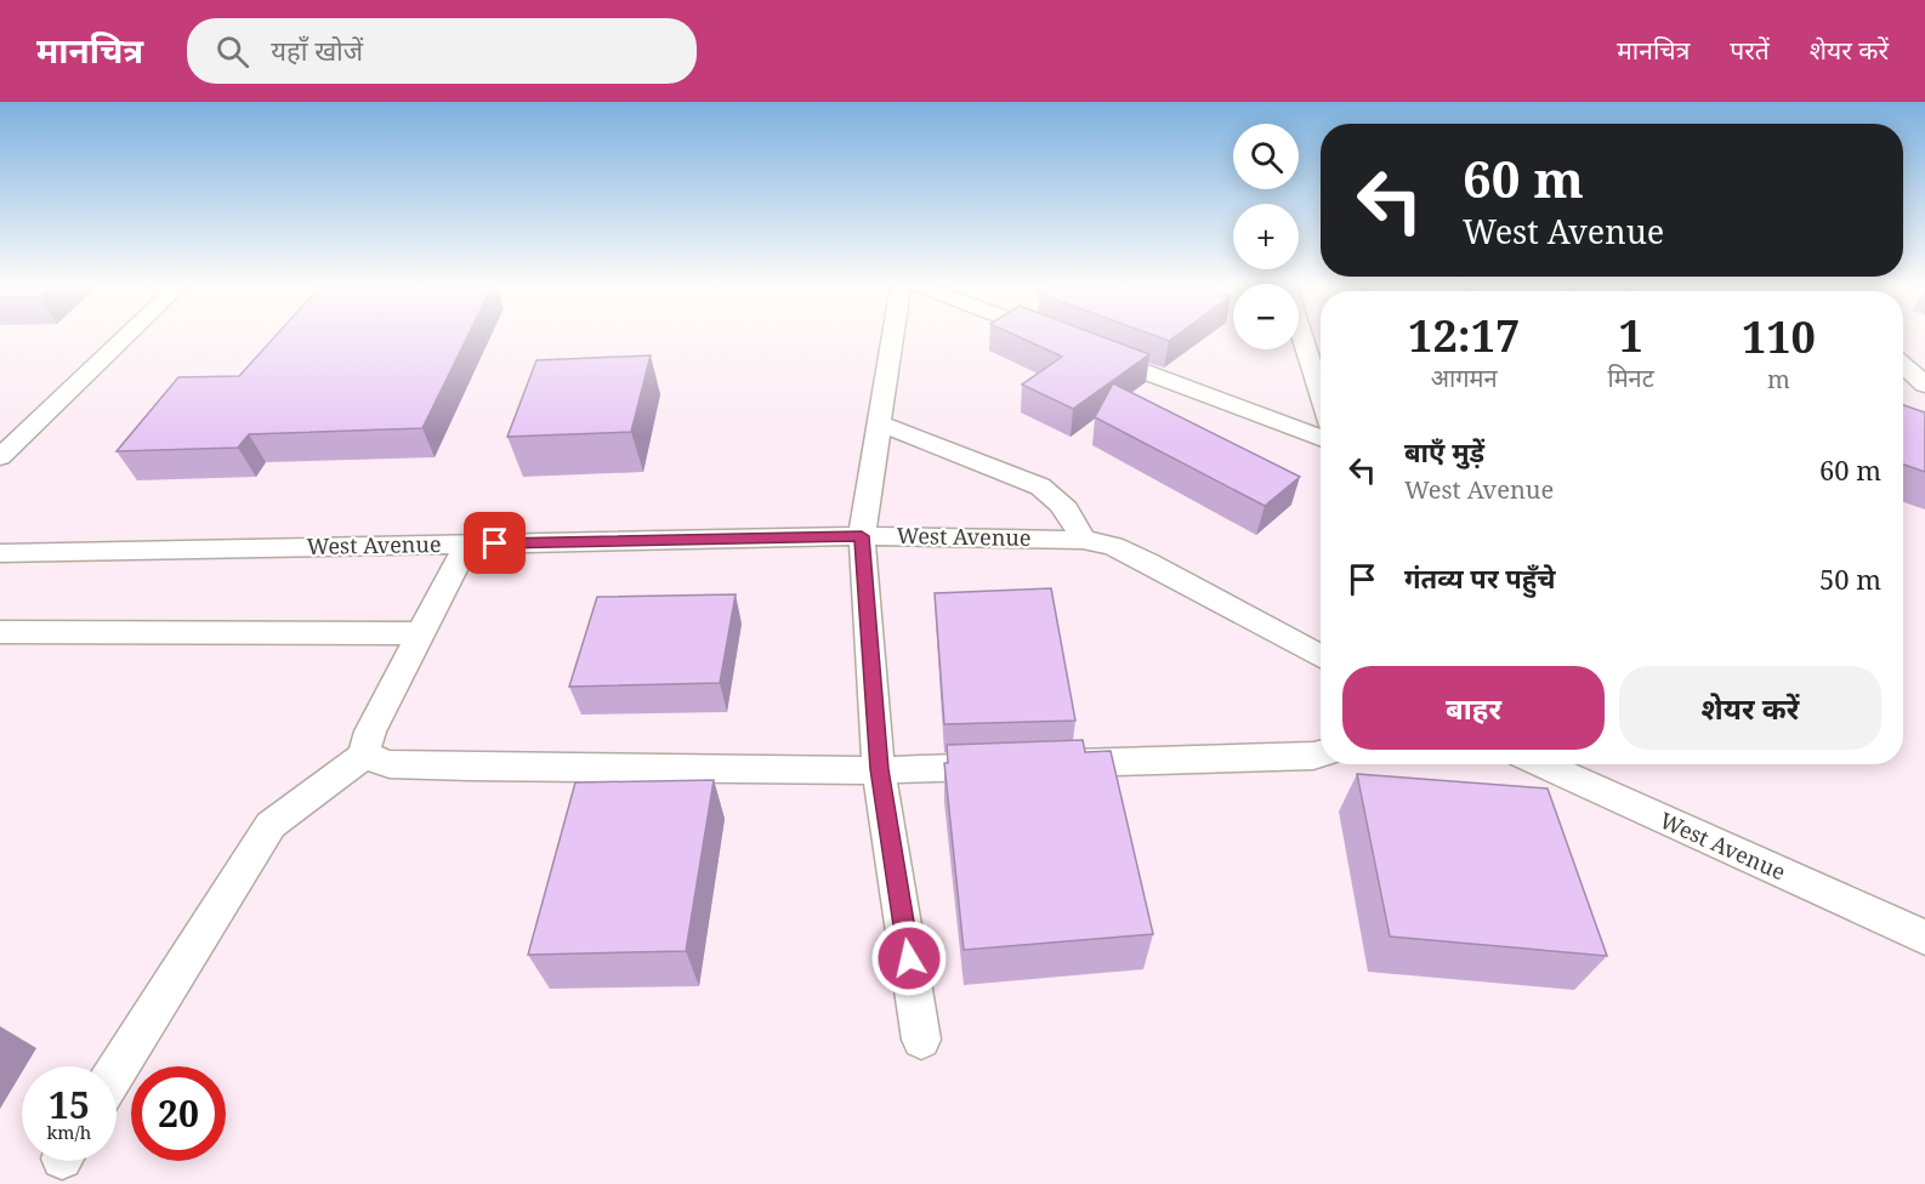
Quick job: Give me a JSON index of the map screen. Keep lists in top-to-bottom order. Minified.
{"streets":{"lane":["West Avenue"]},"page":{"header":"मानचित्र","search":"यहाँ खोजें","nav":["मानचित्र","परतें","शेयर करें"],"map_buttons":["+","−"],"turn":["60 m","West Avenue"],"eta":["12:17","आगमन","1","मिनट","110","m"],"list":[{"name":"बाएँ मुड़ें","note":"West Avenue","value":"60 m"},{"name":"गंतव्य पर पहुँचे","value":"50 m"}],"buttons":["बाहर","शेयर करें"],"speed":"15 km/h","limit":"20"}}
